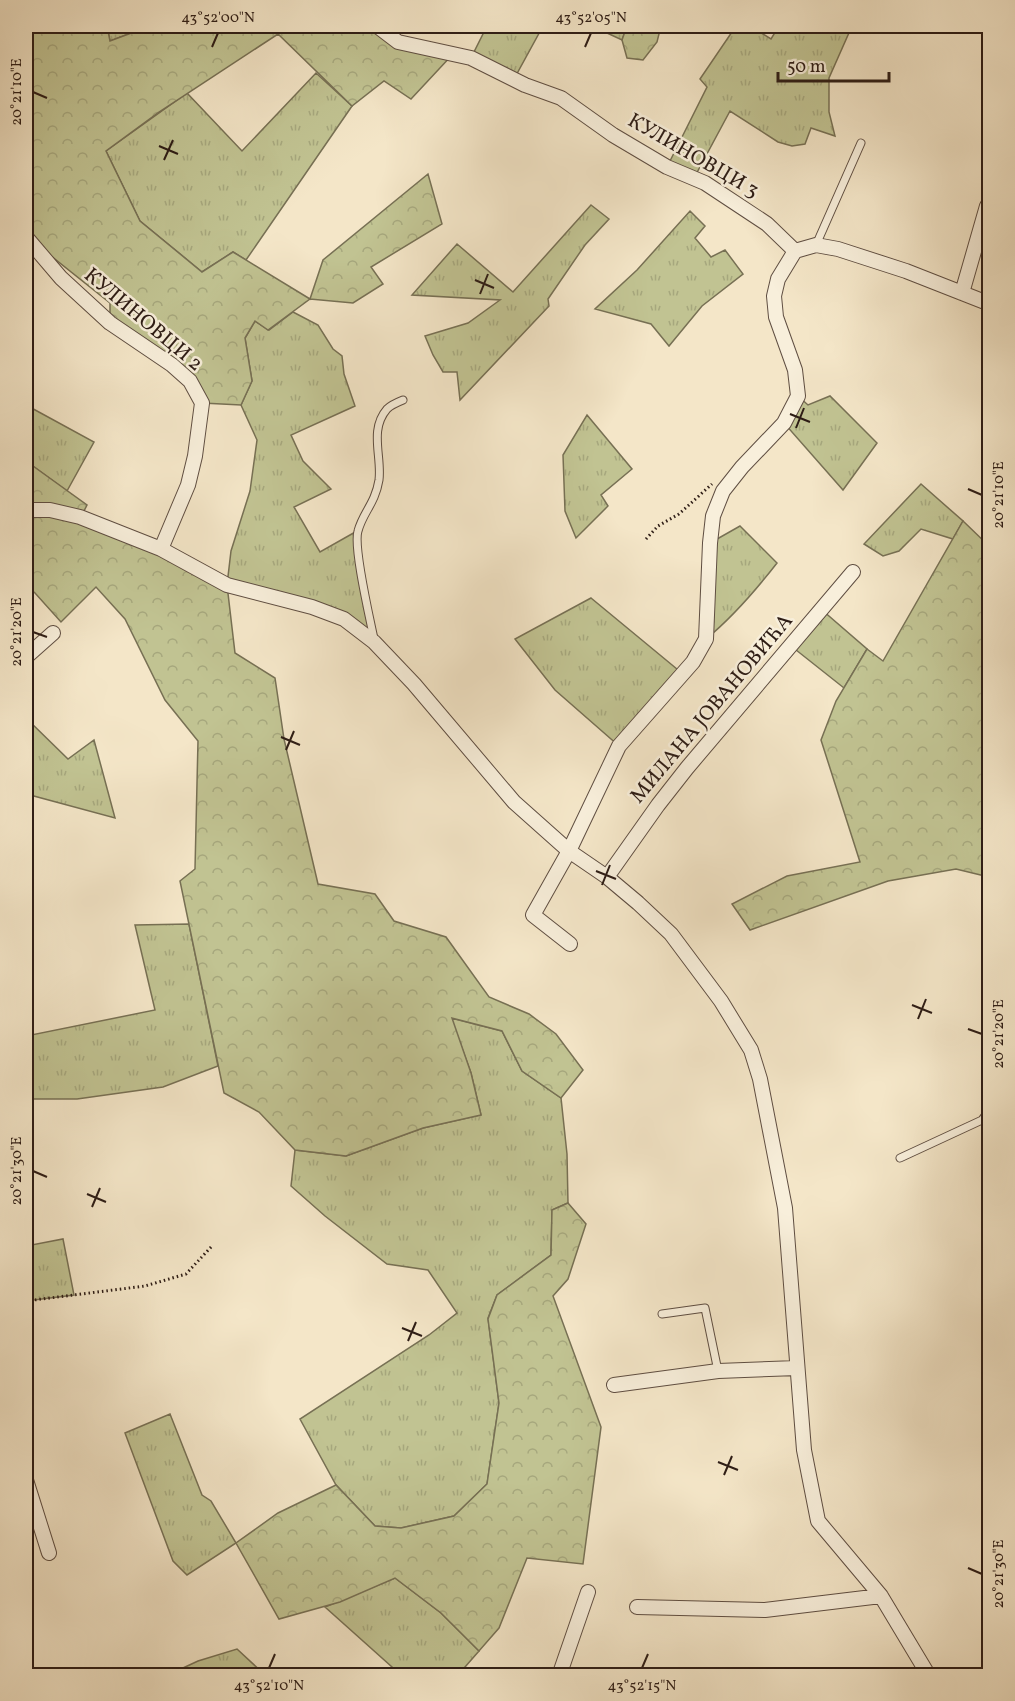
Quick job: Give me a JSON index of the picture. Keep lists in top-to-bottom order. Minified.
{"streets":{"street":["КУЛИНОВЦИ 3","КУЛИНОВЦИ 2","МИЛАНА ЈОВАНОВИЋА"]},"crossings":[["КУЛИНОВЦИ 3","МИЛАНА ЈОВАНОВИЋА"]],"scale_bar":"50 m","coordinates":["43°52'00\"N","43°52'05\"N","20°21'10\"E","20°21'20\"E","20°21'30\"E","43°52'10\"N","43°52'15\"N"]}
